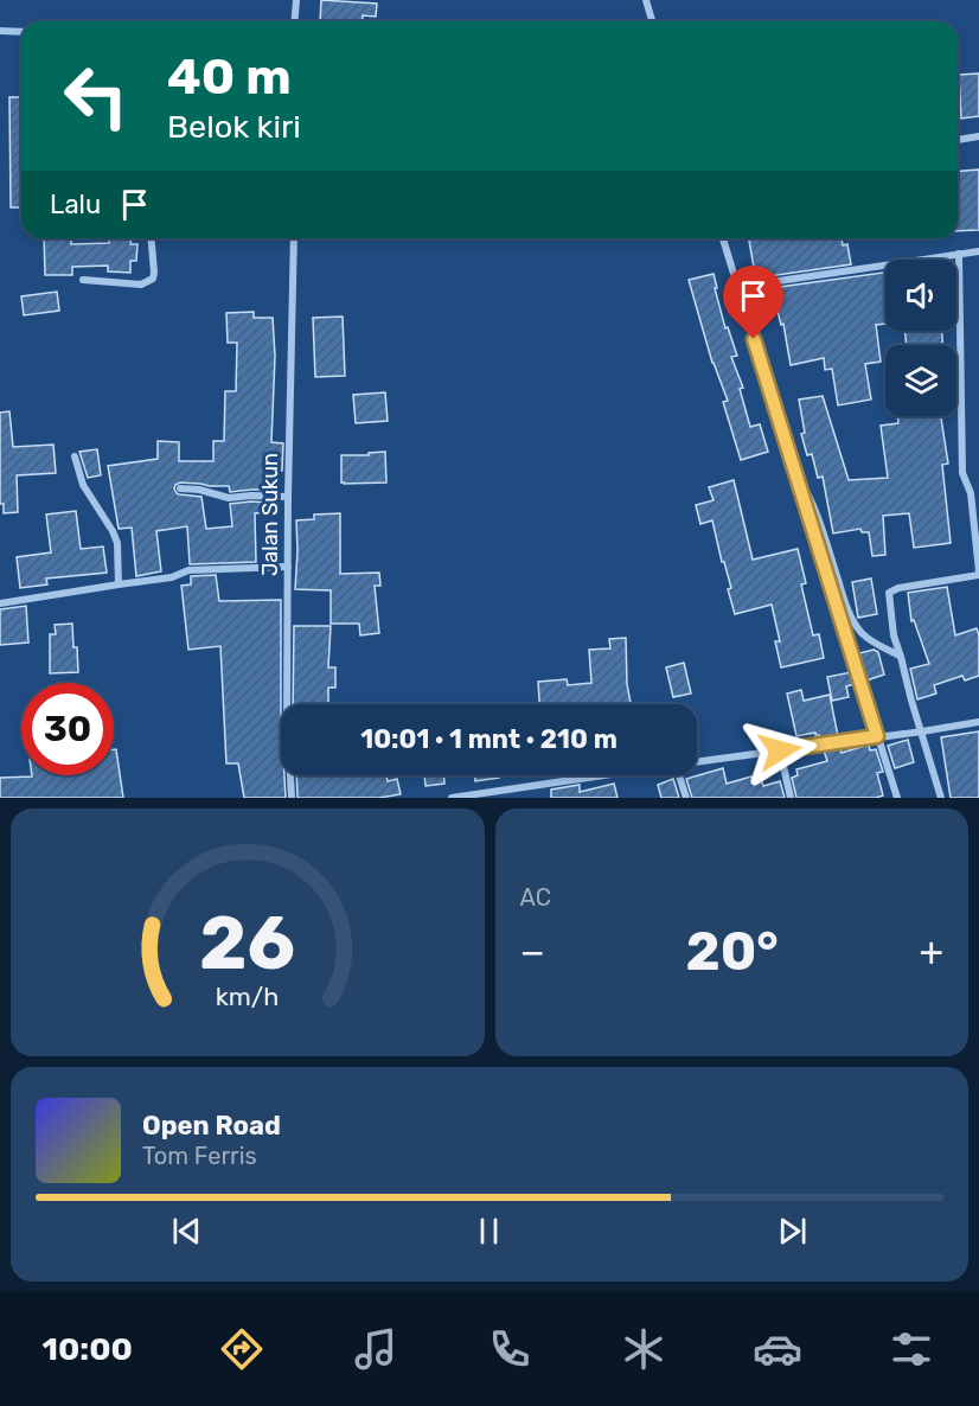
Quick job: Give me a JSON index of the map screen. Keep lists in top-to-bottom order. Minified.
{"streets":{"street":["Jalan Sukun"]},"page":{"turn":["40 m","Belok kiri"],"then":"Lalu","limit":"30","trip":"10:01 · 1 mnt · 210 m","tile":"AC","heat":["−","20°","+"],"song":["Open Road","Tom Ferris"],"tabs":"10:00","gauge":["26","km/h"]}}
